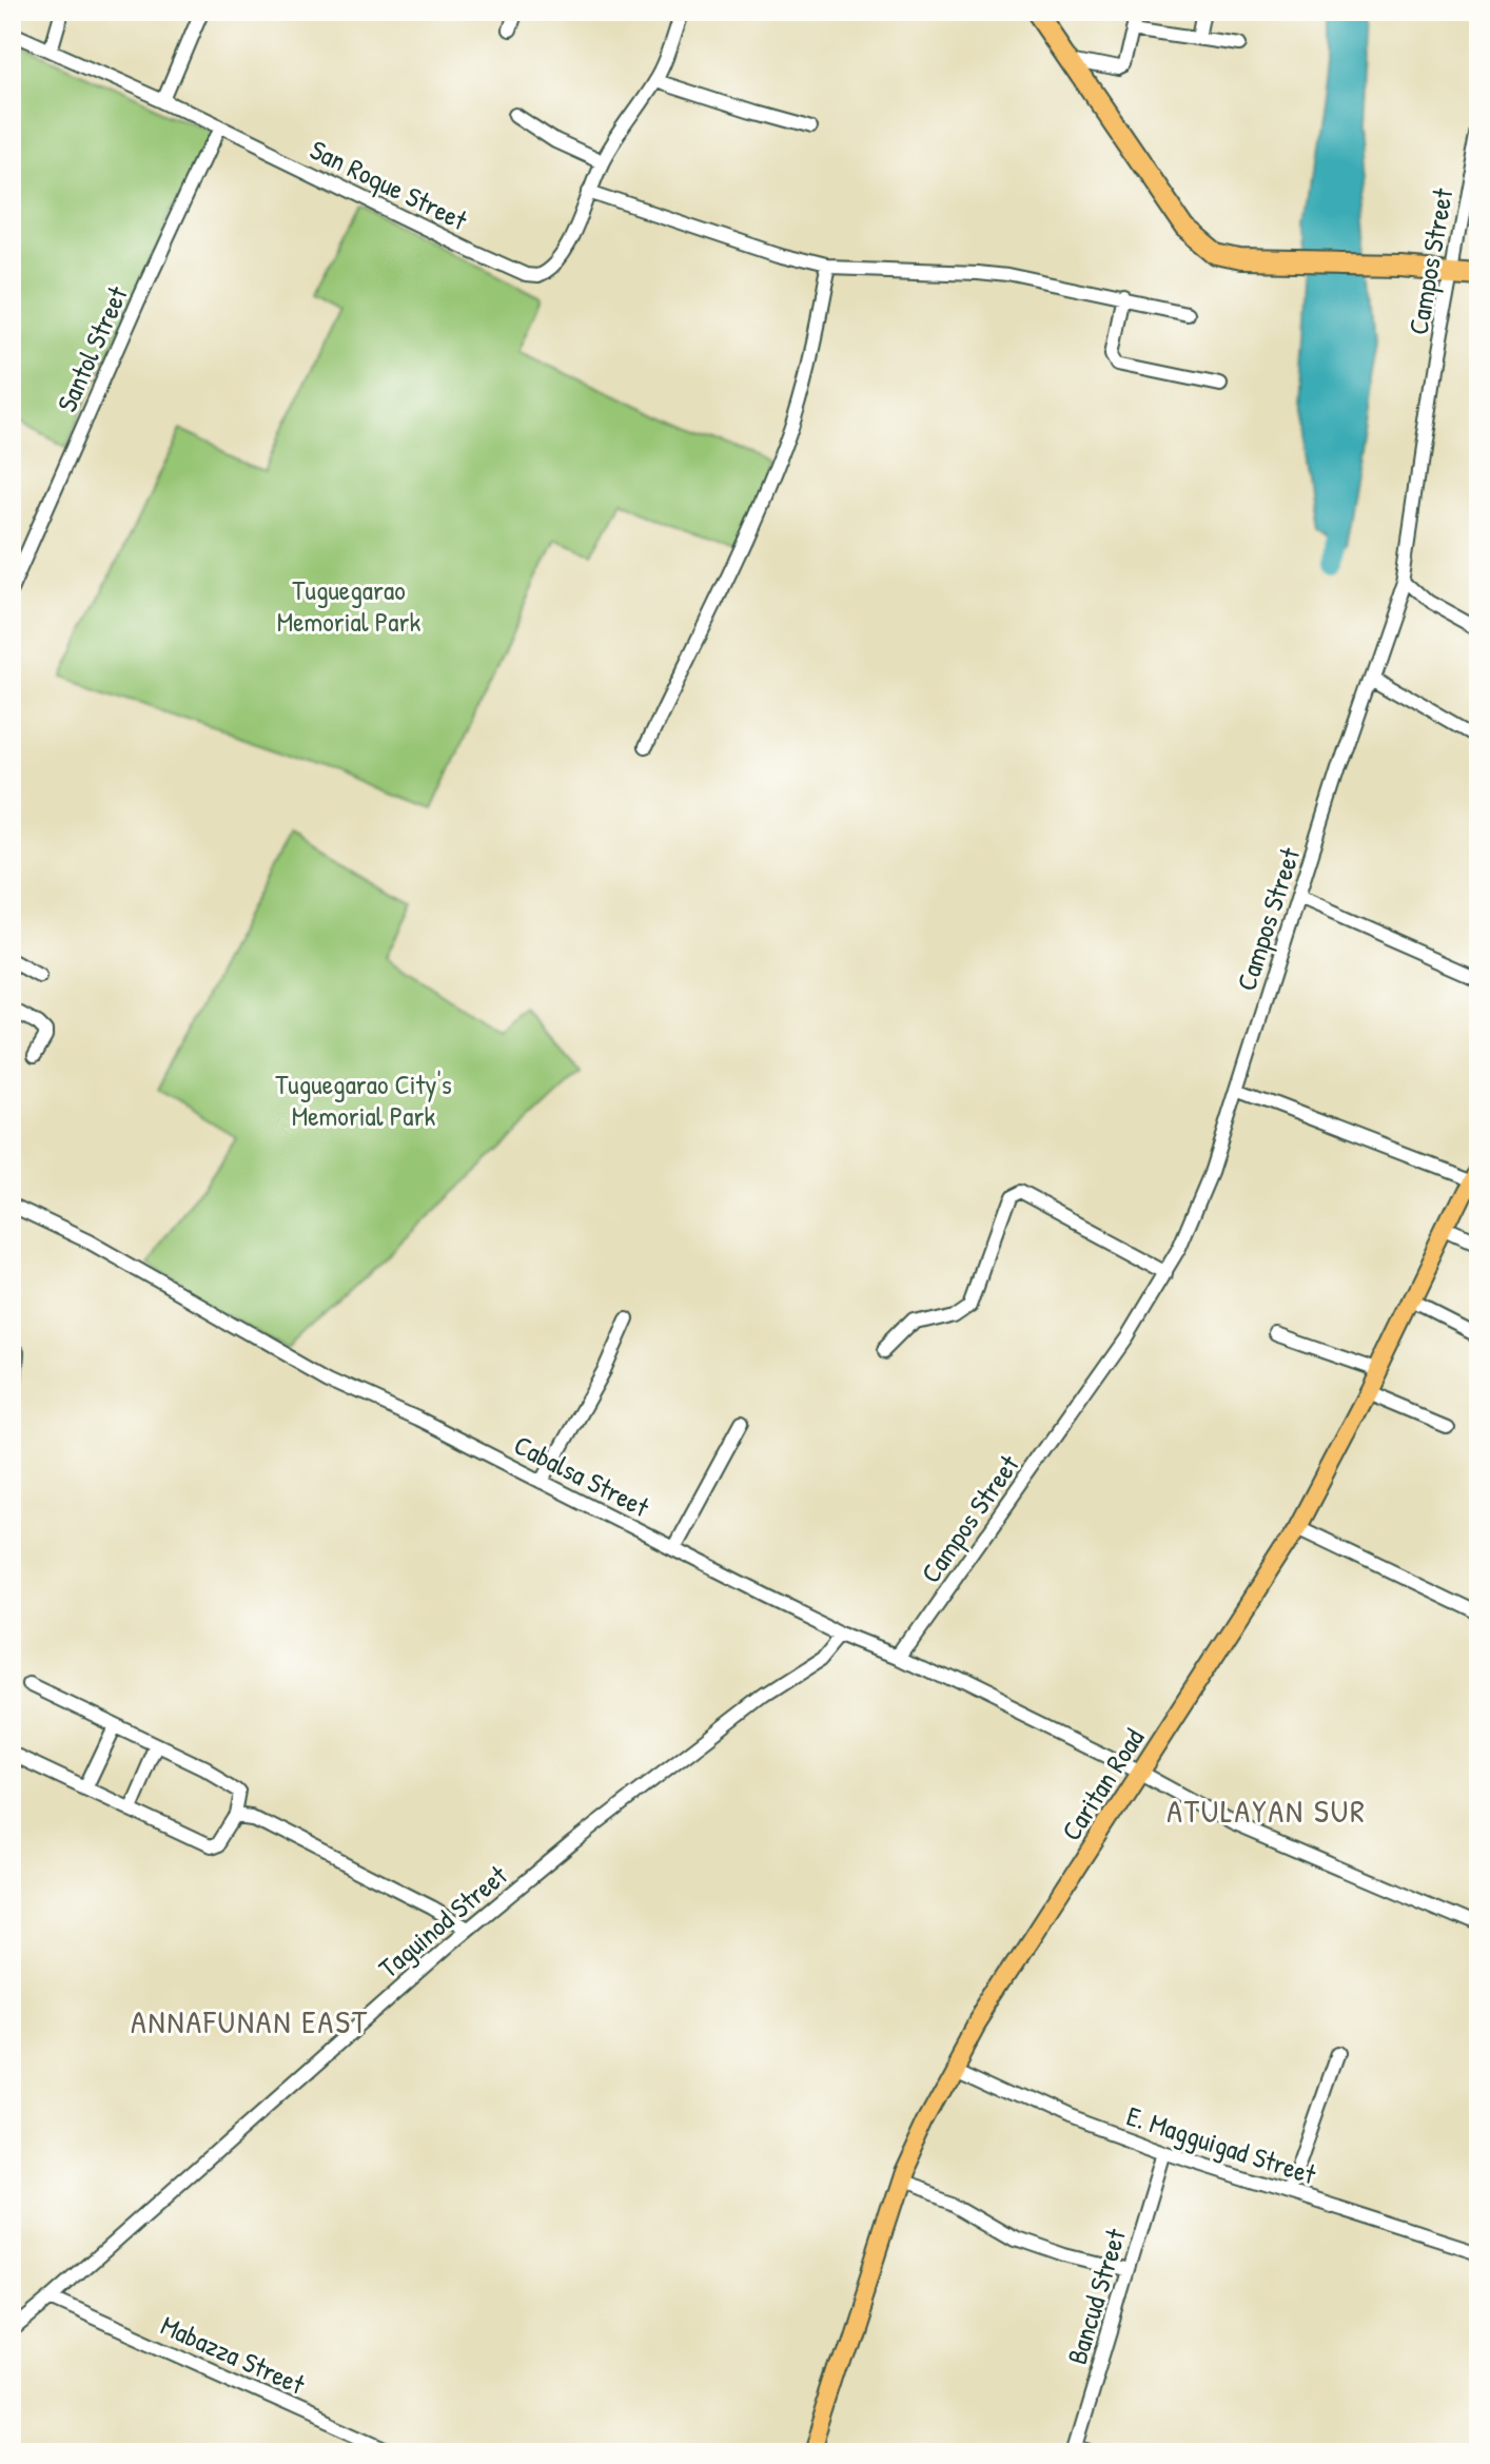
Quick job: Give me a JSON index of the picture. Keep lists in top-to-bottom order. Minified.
{"streets":{"main road":["Caritan Road"],"street":["San Roque Street","Campos Street","Santol Street","Cabalsa Street","Taguinod Street","E. Magguigad Street","Bancud Street","Mabazza Street"]},"crossings":[["San Roque Street","Santol Street"],["Campos Street","Cabalsa Street"],["Cabalsa Street","Caritan Road"],["Cabalsa Street","Taguinod Street"],["Caritan Road","E. Magguigad Street"],["Taguinod Street","Mabazza Street"],["E. Magguigad Street","Bancud Street"]],"districts":["ATULAYAN SUR","ANNAFUNAN EAST"],"parks":["Tuguegarao Memorial Park","Tuguegarao City's Memorial Park"]}
